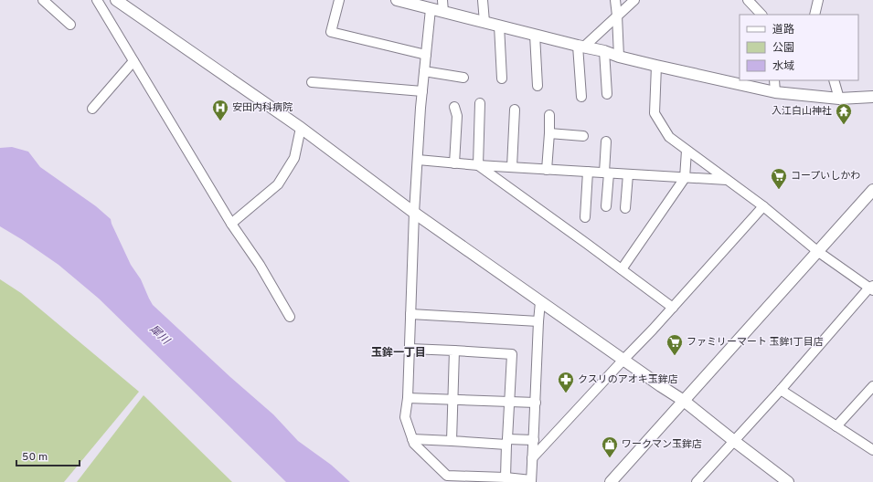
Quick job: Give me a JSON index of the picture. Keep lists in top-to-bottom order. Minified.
{"districts":["玉鉾一丁目"],"water":["犀川"],"places":{"hospital":["安田内科病院"],"temple":["入江白山神社"],"supermarket":["コープいしかわ","ファミリーマート 玉鉾1丁目店"],"pharmacy":["クスリのアオキ玉鉾店"],"shop":["ワークマン玉鉾店"]},"legend":["道路","公園","水域"],"scale_bar":"50 m"}
